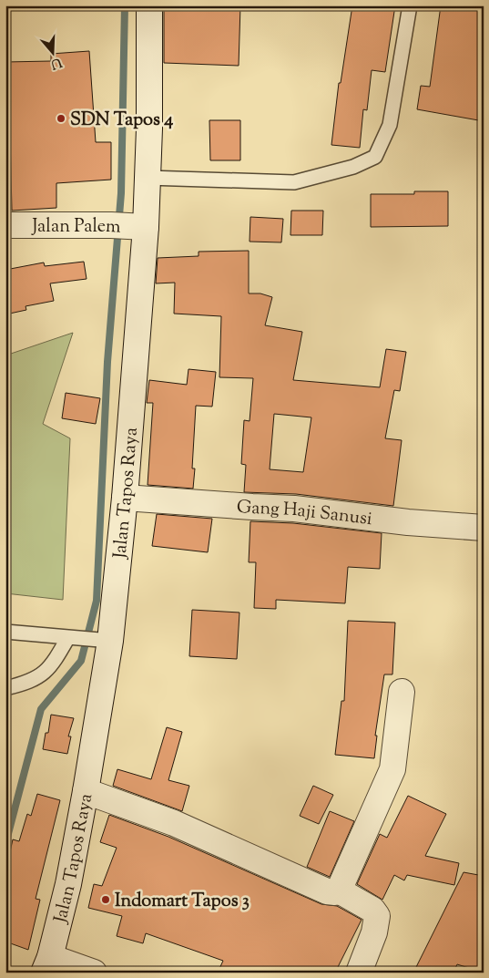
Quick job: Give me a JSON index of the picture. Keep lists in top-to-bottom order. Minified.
{"streets":{"street":["Jalan Palem","Jalan Tapos Raya","Gang Haji Sanusi"]},"crossings":[["Jalan Palem","Jalan Tapos Raya"],["Jalan Tapos Raya","Gang Haji Sanusi"]],"places":["SDN Tapos 4","Indomart Tapos 3"],"north":"bottom"}
